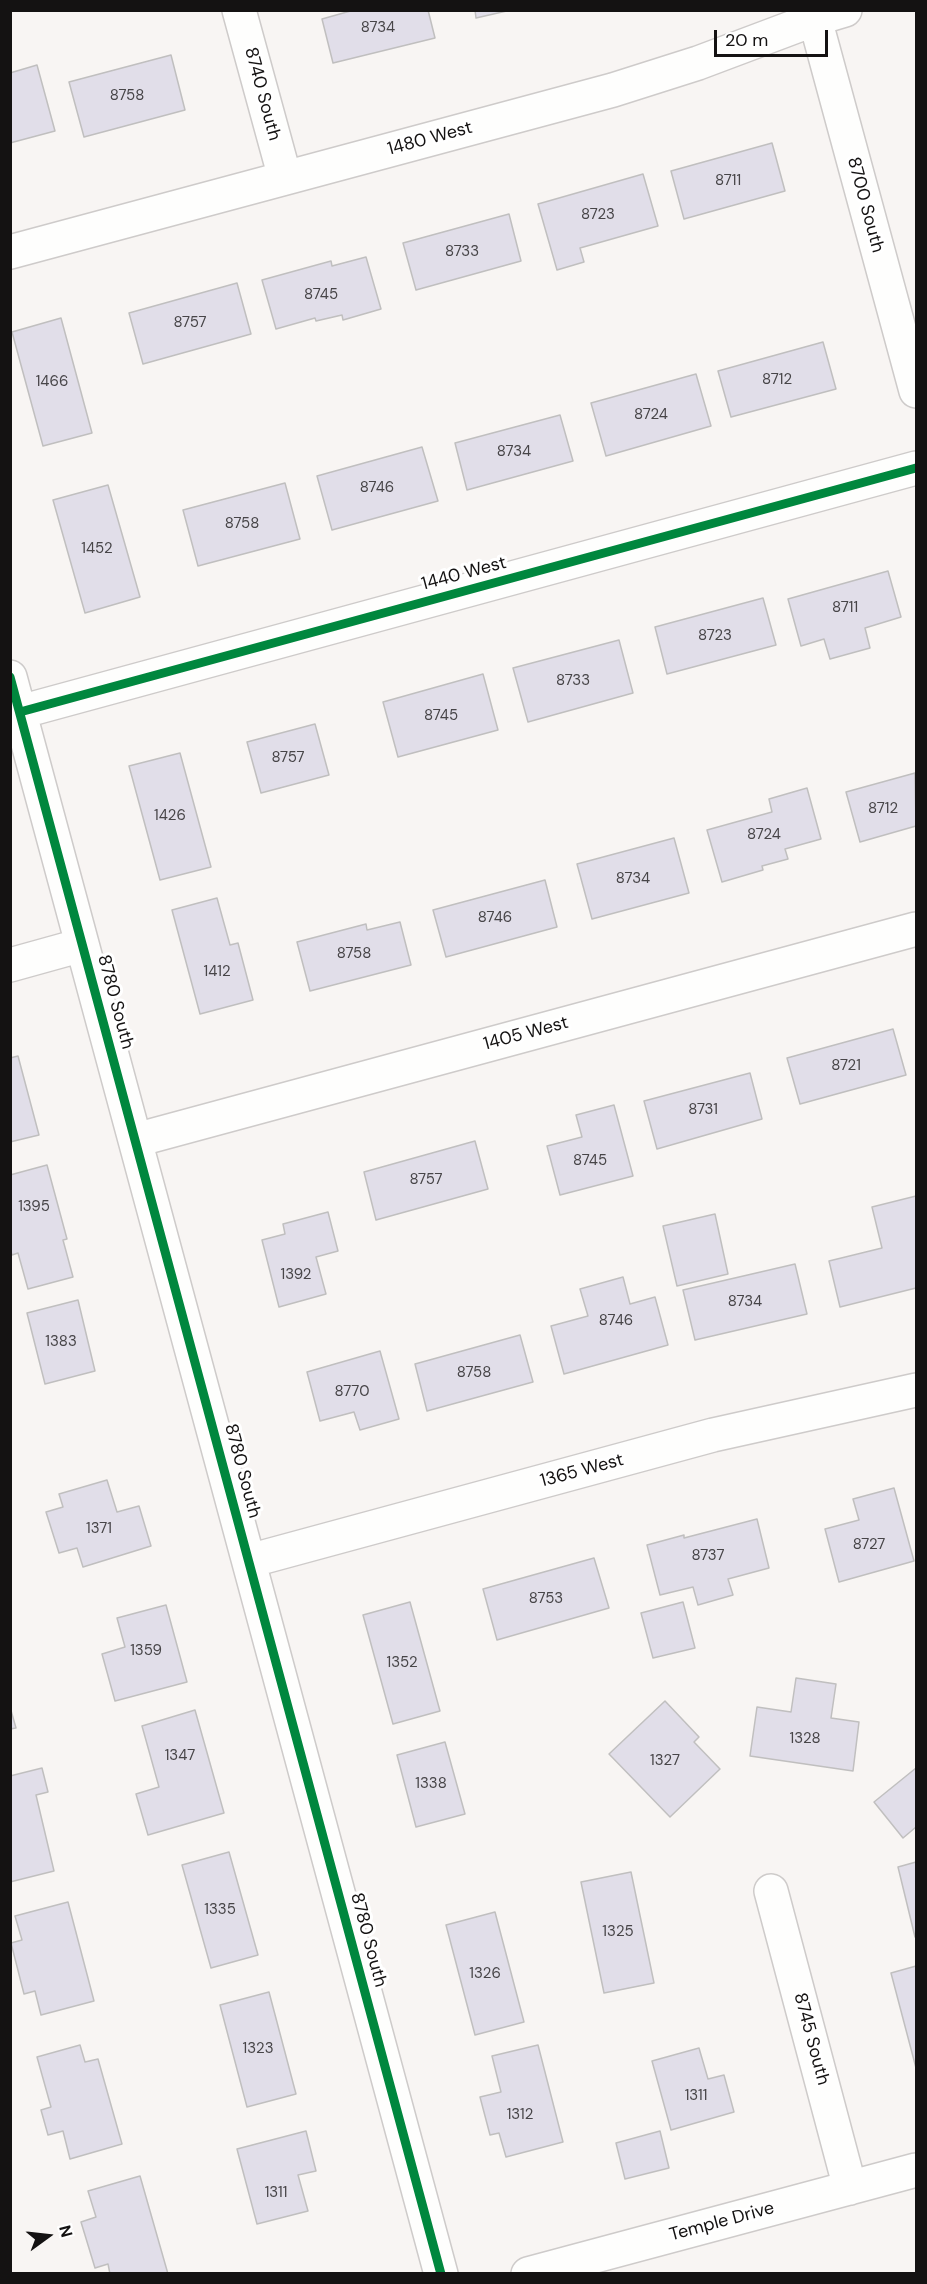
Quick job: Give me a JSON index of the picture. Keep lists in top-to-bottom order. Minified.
{"streets":{"street":["8740 South","1480 West","8700 South","1440 West","8780 South","1405 West","1365 West","8745 South","Temple Drive"]},"crossings":[["8740 South","1480 West"],["1480 West","8700 South"],["1440 West","8780 South"],["8780 South","1405 West"],["8780 South","1365 West"],["8745 South","Temple Drive"]],"house_numbers":["8734","8758","8711","8723","8733","8745","8757","8712","1466","8724","8734","8746","8758","1452","8711","8723","8733","8745","8757","8712","1426","8724","8734","8746","8758","1412","8721","8731","8745","8757","1395","1392","8734","8746","1383","8758","8770","1371","8727","8737","8753","1359","1352","1328","1347","1327","1338","1335","1325","1326","1323","1311","1312","1311"],"scale_bar":"20 m","north":"right"}
